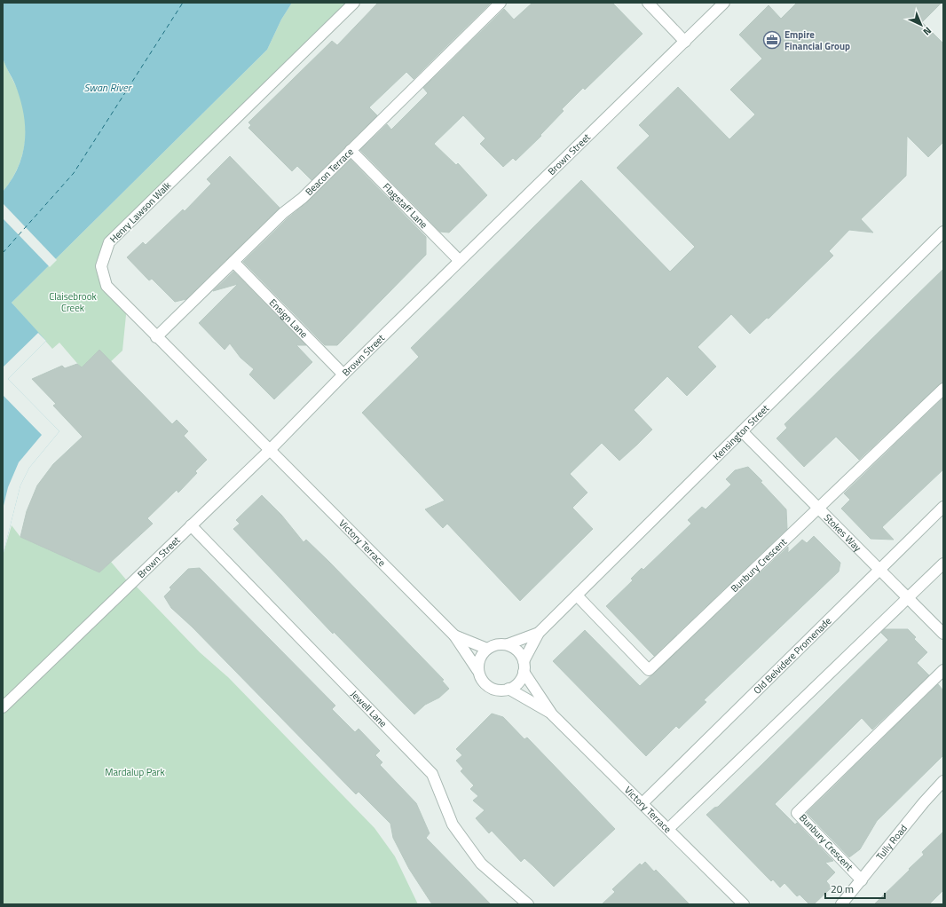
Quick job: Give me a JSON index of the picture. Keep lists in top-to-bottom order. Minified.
{"streets":{"street":["Brown Street","Beacon Terrace","Flagstaff Lane","Henry Lawson Walk","Ensign Lane","Kensington Street","Stokes Way","Victory Terrace","Bunbury Crescent","Old Belvidere Promenade","Jewell Lane","Tully Road"]},"crossings":[["Brown Street","Flagstaff Lane"],["Brown Street","Henry Lawson Walk"],["Brown Street","Ensign Lane"],["Brown Street","Victory Terrace"],["Brown Street","Jewell Lane"],["Beacon Terrace","Flagstaff Lane"],["Beacon Terrace","Henry Lawson Walk"],["Beacon Terrace","Ensign Lane"],["Henry Lawson Walk","Victory Terrace"],["Kensington Street","Stokes Way"],["Kensington Street","Victory Terrace"],["Kensington Street","Bunbury Crescent"],["Stokes Way","Bunbury Crescent"],["Stokes Way","Old Belvidere Promenade"],["Victory Terrace","Old Belvidere Promenade"],["Bunbury Crescent","Tully Road"]],"water":["Swan River"],"parks":["Claisebrook Creek","Mardalup Park"],"places":{"office":["Empire Financial Group"]},"scale_bar":"20 m","north":"bottom right"}
